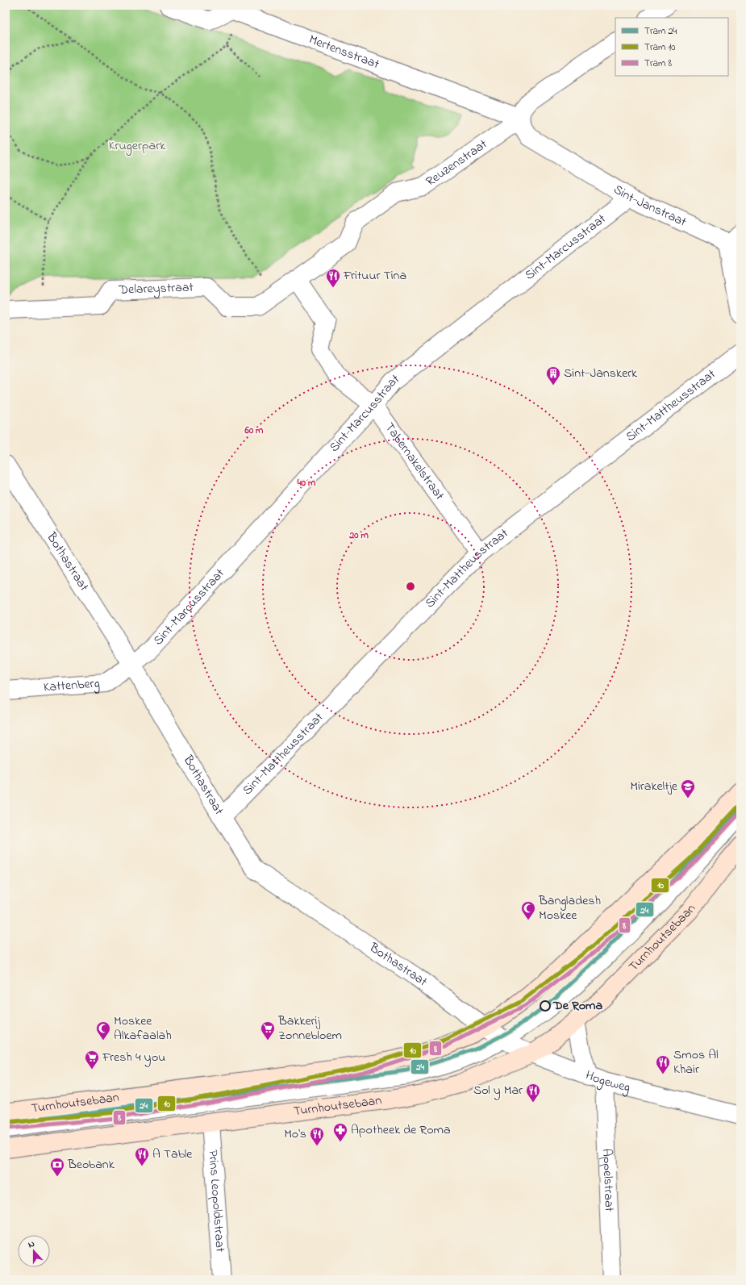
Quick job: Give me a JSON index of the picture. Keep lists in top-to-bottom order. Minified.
{"streets":{"main road":["Turnhoutsebaan"],"street":["Mertensstraat","Reuzenstraat","Sint-Janstraat","Sint-Marcusstraat","Delareystraat","Sint-Mattheusstraat","Tabernakelstraat","Bothastraat","Kattenberg","Hogeweg","Appelstraat","Prins Leopoldstraat"]},"crossings":[["Mertensstraat","Reuzenstraat"],["Mertensstraat","Sint-Janstraat"],["Reuzenstraat","Sint-Janstraat"],["Reuzenstraat","Delareystraat"],["Reuzenstraat","Tabernakelstraat"],["Sint-Janstraat","Sint-Marcusstraat"],["Sint-Marcusstraat","Tabernakelstraat"],["Sint-Marcusstraat","Bothastraat"],["Sint-Marcusstraat","Kattenberg"],["Delareystraat","Tabernakelstraat"],["Sint-Mattheusstraat","Tabernakelstraat"],["Sint-Mattheusstraat","Bothastraat"],["Bothastraat","Kattenberg"],["Bothastraat","Turnhoutsebaan"],["Bothastraat","Hogeweg"],["Turnhoutsebaan","Hogeweg"],["Turnhoutsebaan","Prins Leopoldstraat"],["Hogeweg","Appelstraat"]],"parks":["Krugerpark"],"places":{"restaurant":["Frituur Tina","Smos Al Khair","Sol y Mar","Mo's","A Table"],"building":["Sint-Janskerk"],"school or university":["Mirakeltje"],"mosque":["Bangladesh Moskee","Moskee Alkafaalah"],"other":["De Roma"],"supermarket":["Bakkerij Zonnebloem","Fresh 4 you"],"pharmacy":["Apotheek de Roma"],"bank":["Beobank"]},"lines":["tram line 10","tram line 24","tram line 8"],"legend":["Tram 24","Tram 10","Tram 8"],"north":"top","rings":["60 m","40 m","20 m"]}
